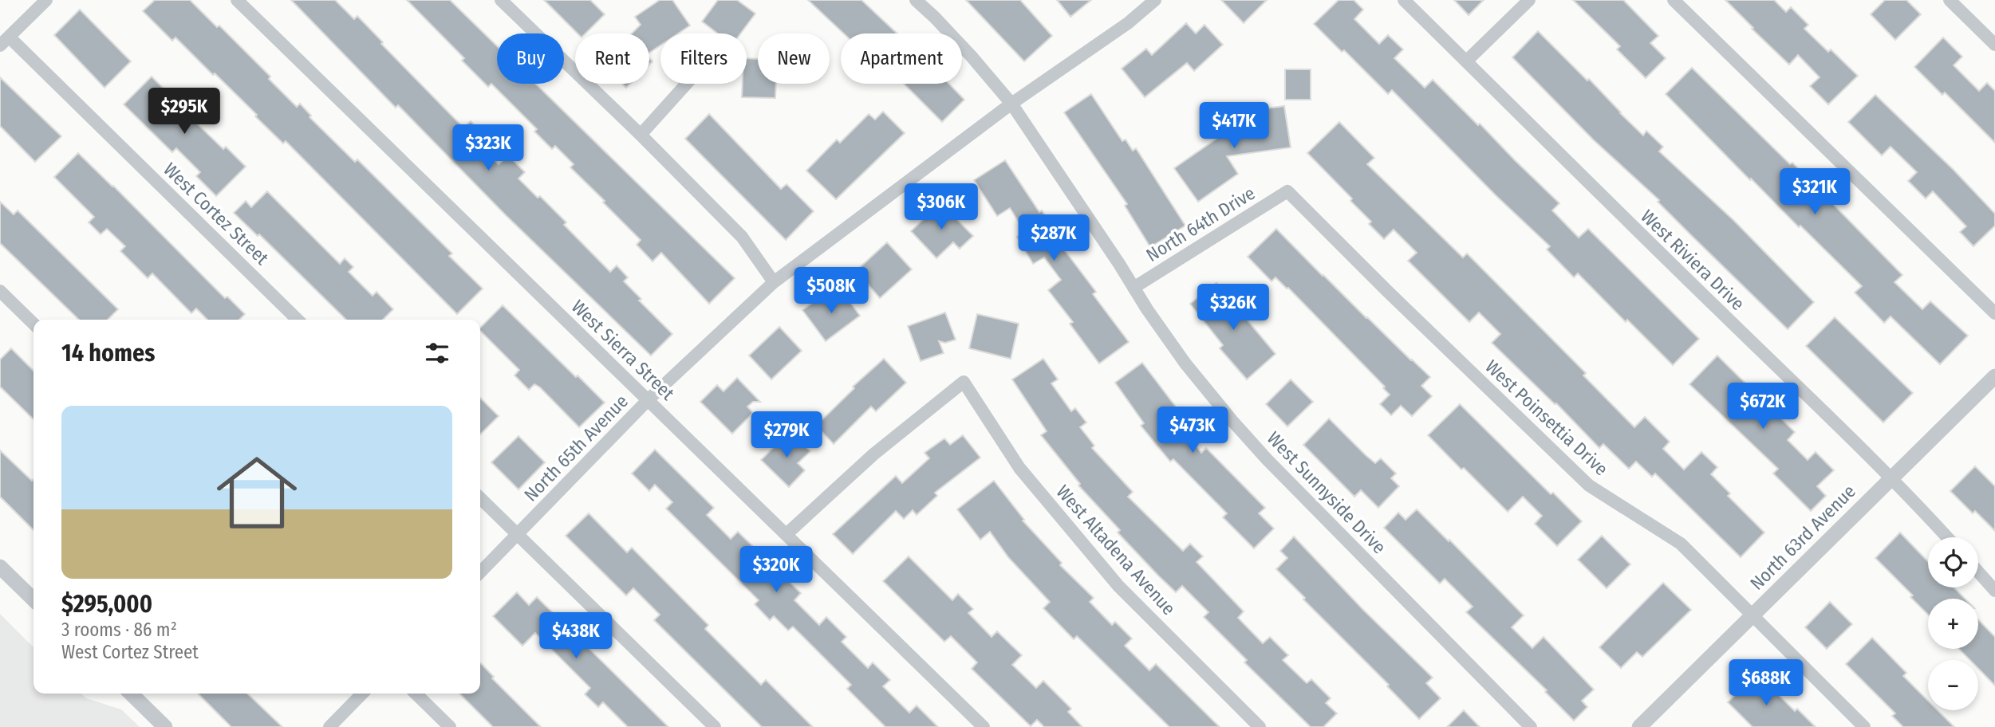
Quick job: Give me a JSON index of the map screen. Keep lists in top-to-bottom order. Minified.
{"streets":{"street":["West Cortez Street","North 64th Drive","West Riviera Drive","West Sierra Street","West Poinsettia Drive","North 65th Avenue","West Sunnyside Drive","North 63rd Avenue","West Altadena Avenue"]},"crossings":[["North 64th Drive","West Poinsettia Drive"],["North 64th Drive","West Sunnyside Drive"],["West Riviera Drive","North 63rd Avenue"],["West Sierra Street","North 65th Avenue"],["West Sierra Street","West Altadena Avenue"],["West Poinsettia Drive","North 63rd Avenue"],["North 65th Avenue","West Sunnyside Drive"]],"page":{"chip":["Buy","Rent","Filters","New","Apartment"],"price":["$295K","$417K","$323K","$321K","$306K","$287K","$508K","$326K","$672K","$473K","$279K","$320K","$438K","$688K"],"heading":"14 homes","list":[{"name":"$295,000","note":"3 rooms · 86 m² · West Cortez Street"}],"map_buttons":["+","−"]}}
